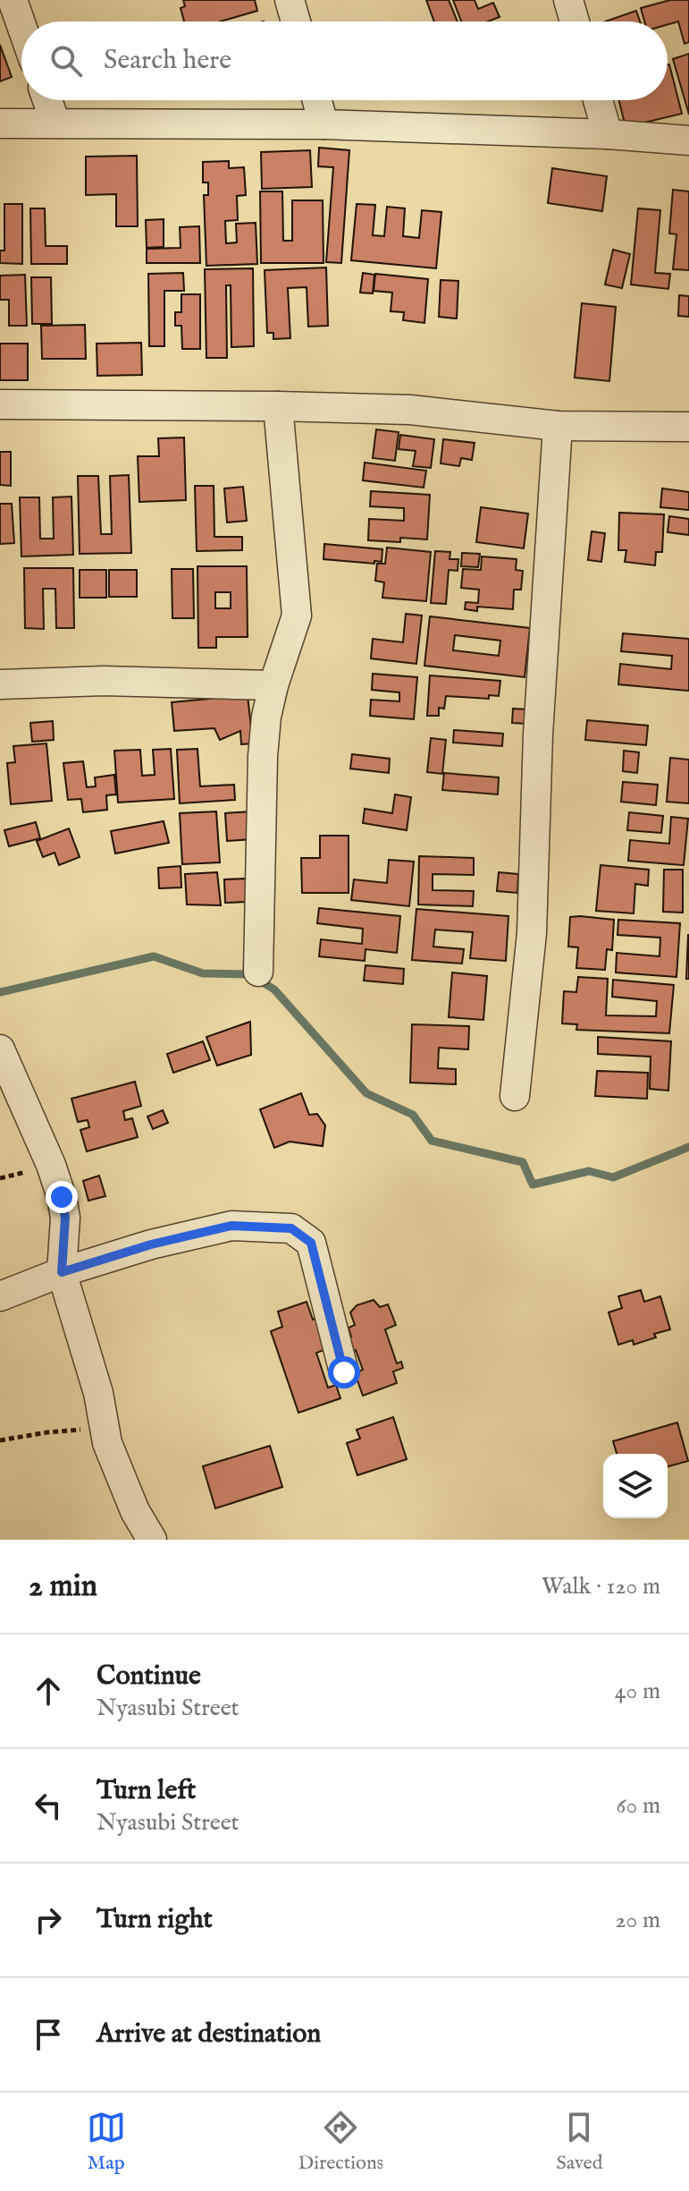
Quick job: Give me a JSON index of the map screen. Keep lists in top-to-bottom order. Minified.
{"page":{"search":"Search here","heading":["2 min","Walk · 120 m"],"list":[["Continue","Nyasubi Street","40 m"],["Turn left","Nyasubi Street","60 m"],["Turn right","20 m"],"Arrive at destination"],"nav":["Map","Directions","Saved"]}}
